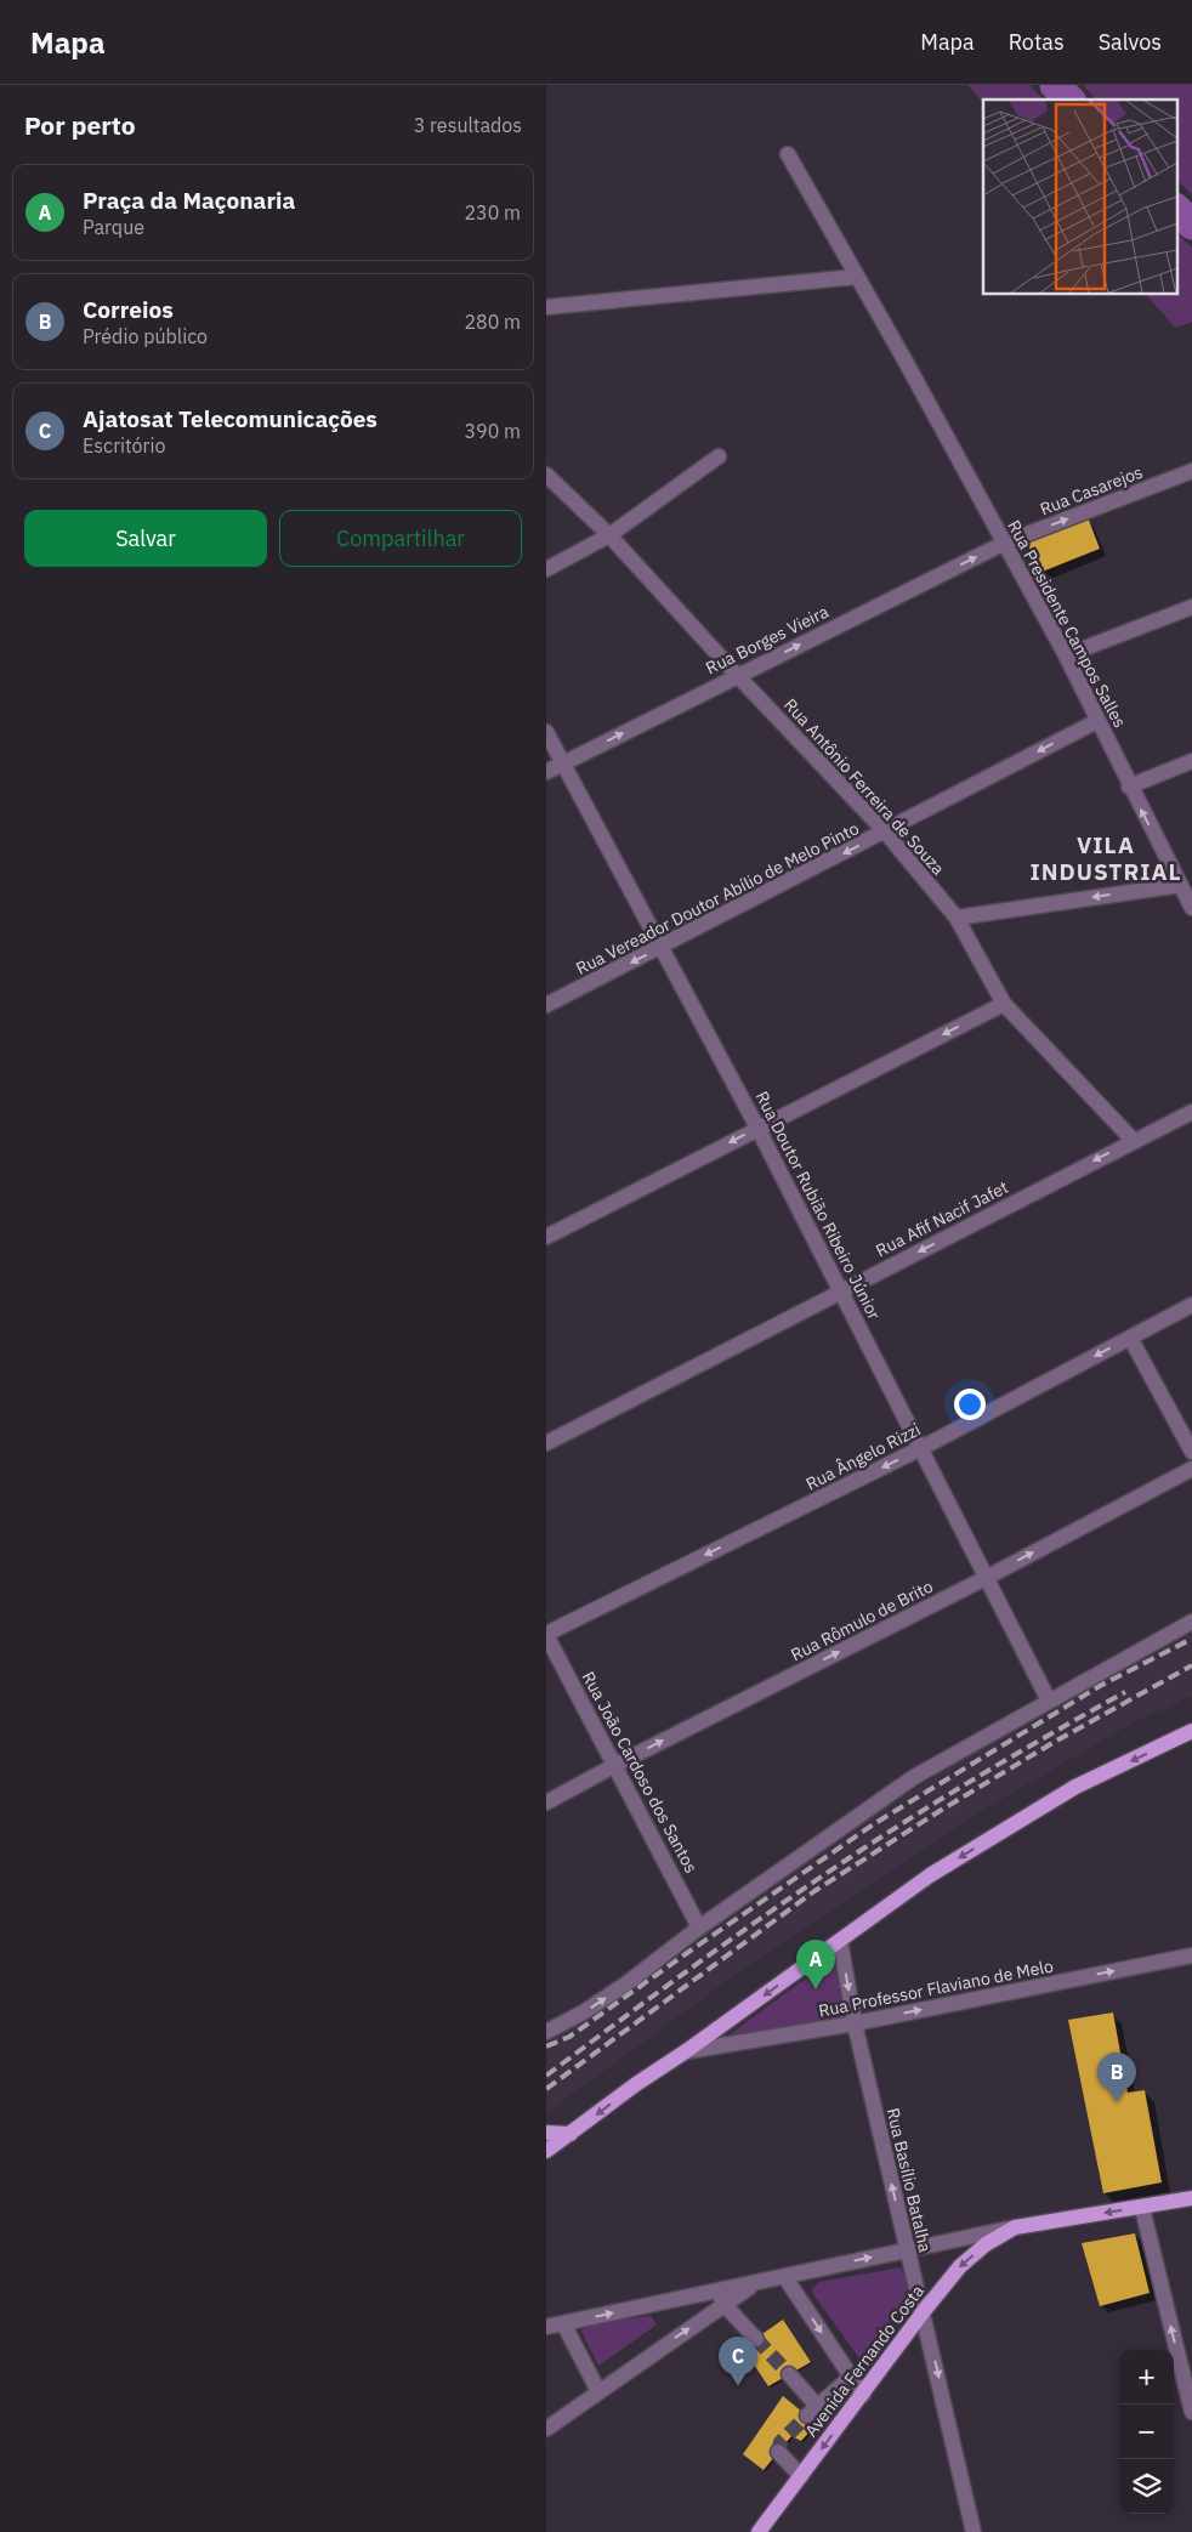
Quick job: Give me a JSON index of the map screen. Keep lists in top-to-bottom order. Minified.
{"streets":{"main road":["Avenida Fernando Costa"],"street":["Rua Casarejos","Rua Presidente Campos Salles","Rua Borges Vieira","Rua Antônio Ferreira de Souza","Rua Vereador Doutor Abílio de Melo Pinto","Rua Doutor Rubião Ribeiro Júnior","Rua Afif Nacif Jafet","Rua Ângelo Rizzi","Rua Rômulo de Brito","Rua João Cardoso dos Santos","Rua Professor Flaviano de Melo","Rua Basílio Batalha"]},"crossings":[["Rua Casarejos","Rua Presidente Campos Salles"],["Rua Casarejos","Rua Borges Vieira"],["Rua Presidente Campos Salles","Rua Borges Vieira"],["Rua Presidente Campos Salles","Rua Vereador Doutor Abílio de Melo Pinto"],["Rua Borges Vieira","Rua Antônio Ferreira de Souza"],["Rua Borges Vieira","Rua Doutor Rubião Ribeiro Júnior"],["Rua Antônio Ferreira de Souza","Rua Vereador Doutor Abílio de Melo Pinto"],["Rua Antônio Ferreira de Souza","Rua Afif Nacif Jafet"],["Rua Vereador Doutor Abílio de Melo Pinto","Rua Doutor Rubião Ribeiro Júnior"],["Rua Doutor Rubião Ribeiro Júnior","Rua Afif Nacif Jafet"],["Rua Doutor Rubião Ribeiro Júnior","Rua Ângelo Rizzi"],["Rua Doutor Rubião Ribeiro Júnior","Rua Rômulo de Brito"],["Rua Ângelo Rizzi","Rua João Cardoso dos Santos"],["Rua Rômulo de Brito","Rua João Cardoso dos Santos"],["Rua Professor Flaviano de Melo","Rua Basílio Batalha"],["Rua Basílio Batalha","Avenida Fernando Costa"]],"one_way":["Rua Borges Vieira","Rua Vereador Doutor Abílio de Melo Pinto","Rua Afif Nacif Jafet","Rua Ângelo Rizzi","Rua Rômulo de Brito","Rua Professor Flaviano de Melo","Avenida Fernando Costa"],"districts":["VILA INDUSTRIAL"],"page":{"header":"Mapa","nav":["Mapa","Rotas","Salvos"],"heading":["Por perto","3 resultados"],"list":[{"mark":"A","name":"Praça da Maçonaria","note":"Parque","value":"230 m"},{"mark":"B","name":"Correios","note":"Prédio público","value":"280 m"},{"mark":"C","name":"Ajatosat Telecomunicações","note":"Escritório","value":"390 m"}],"buttons":["Salvar","Compartilhar"],"pins":["A","B","C"],"map_buttons":["+","−"]}}
